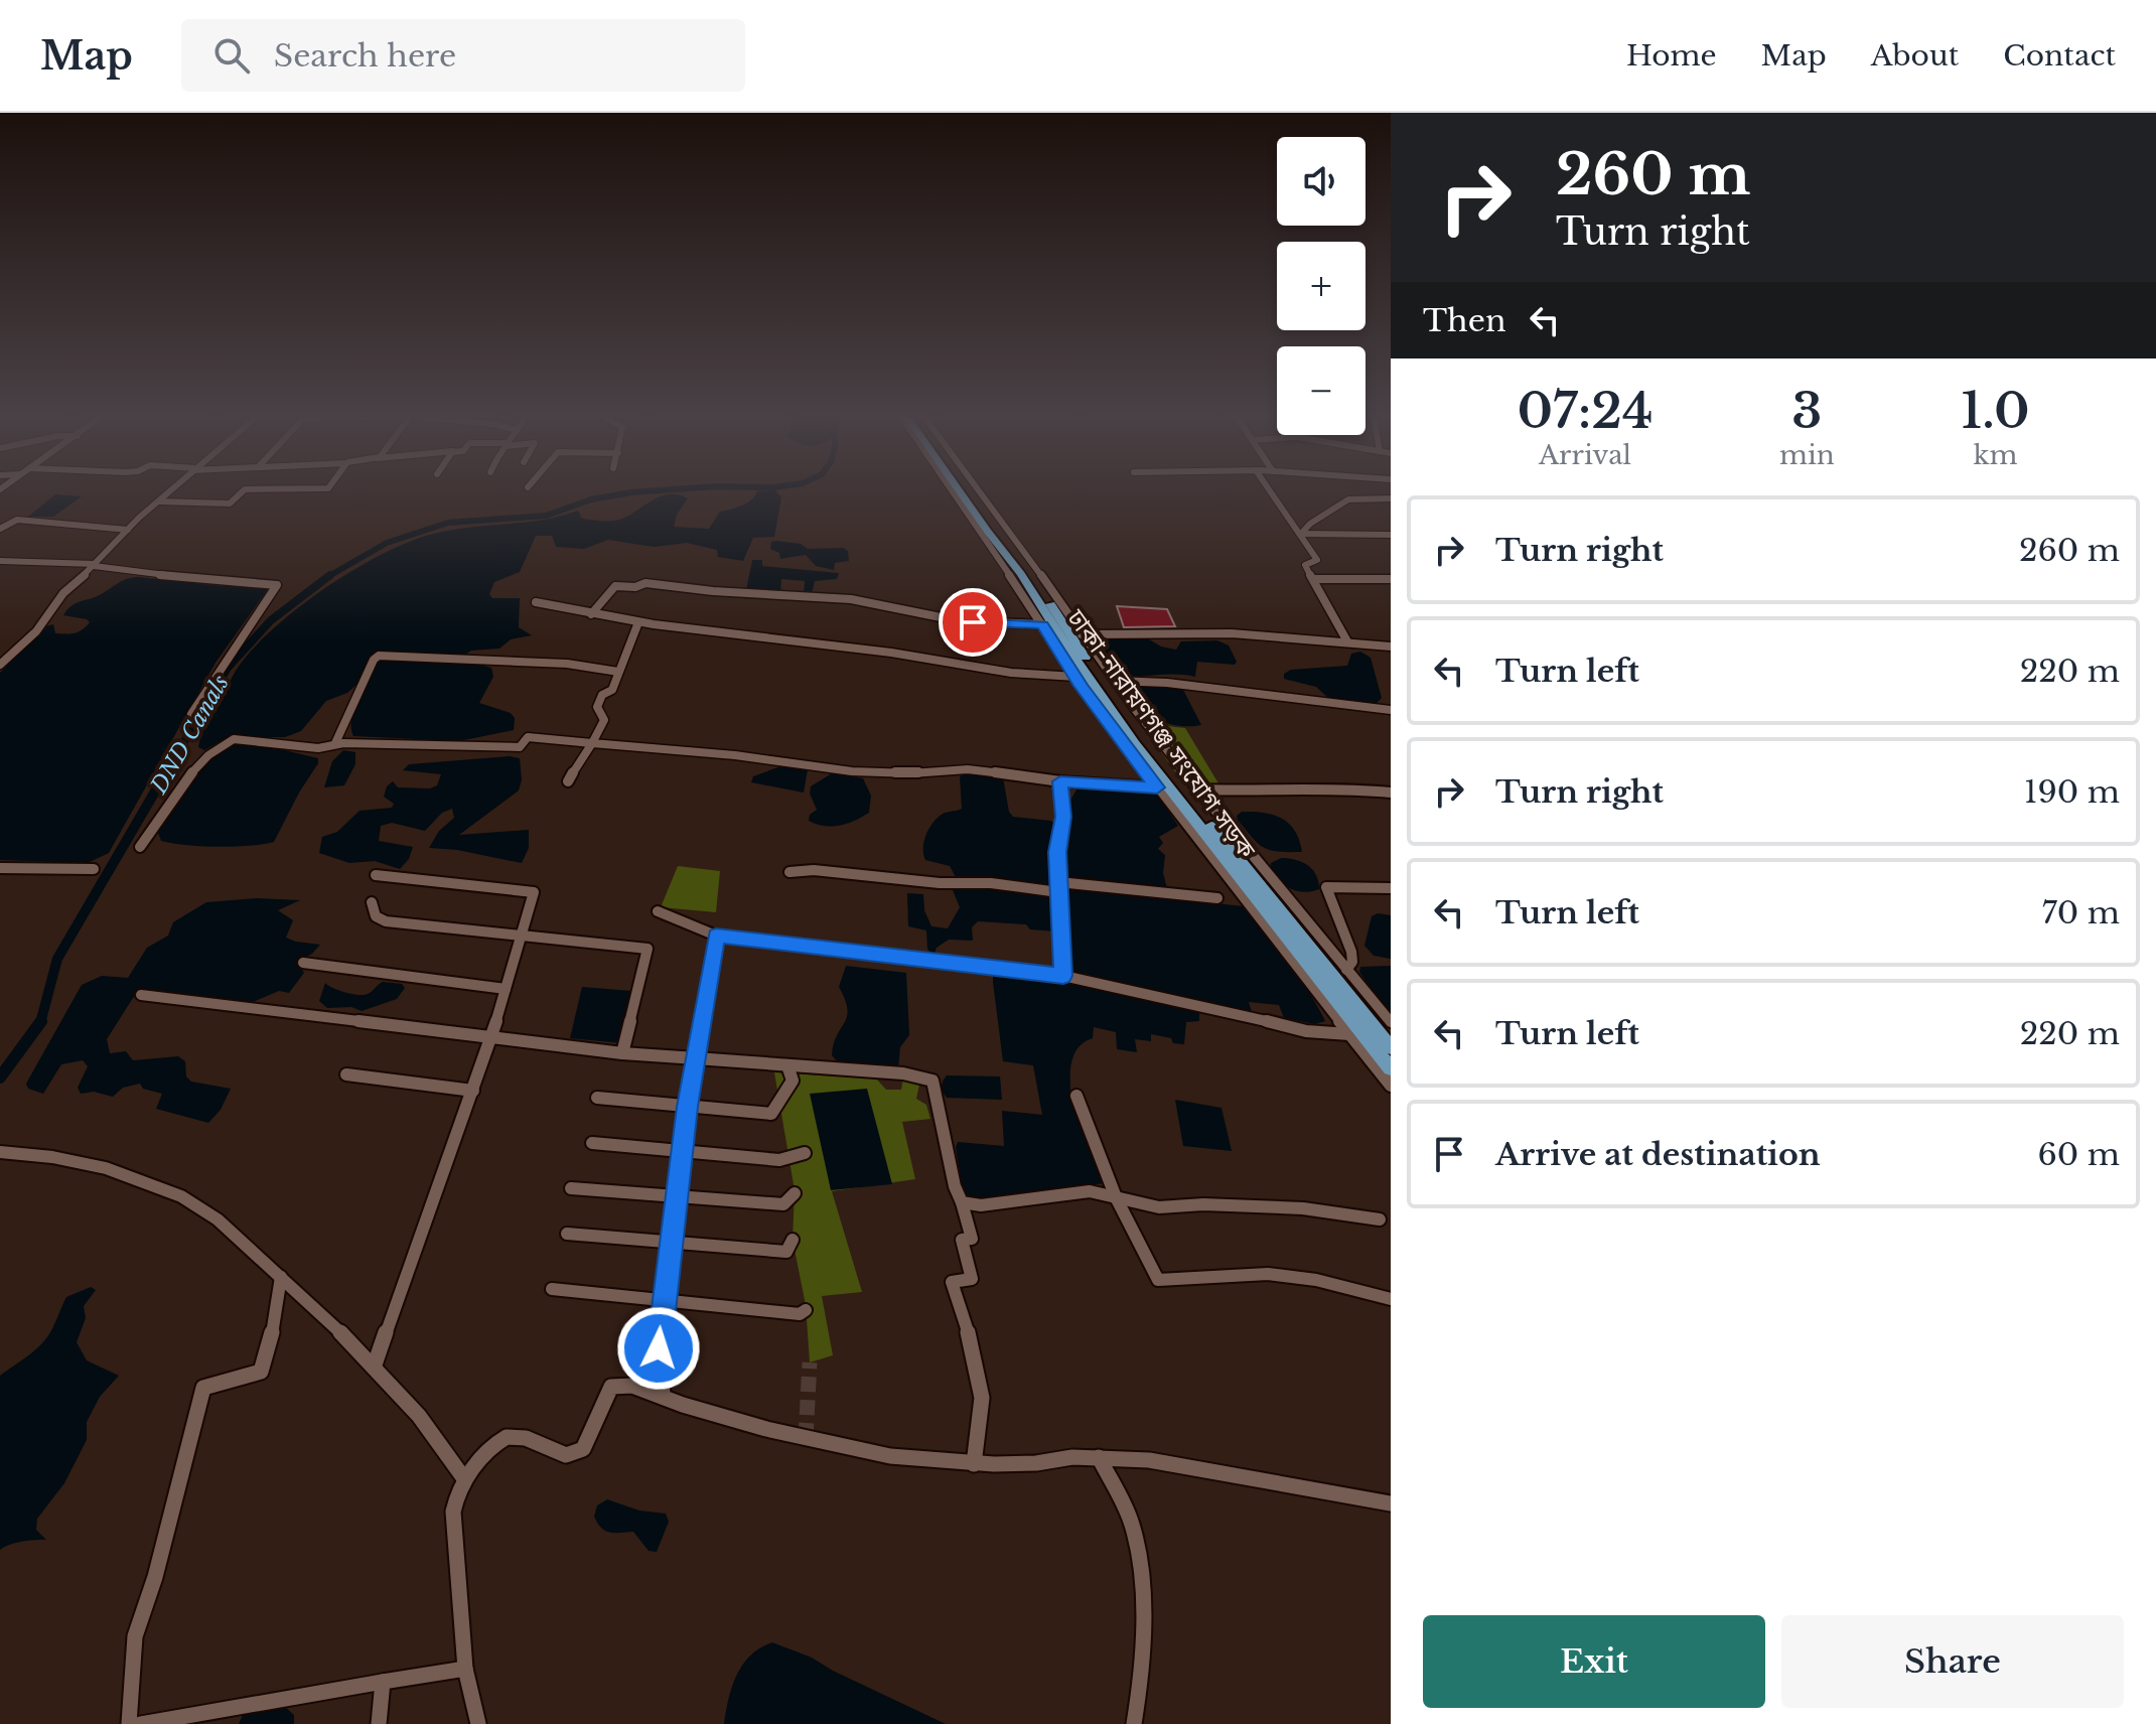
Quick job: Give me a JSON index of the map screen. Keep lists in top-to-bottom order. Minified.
{"streets":{"main road":["ঢাকা-নারায়ণগঞ্জ সংযোগ সড়ক"]},"water":["DND Canals"],"page":{"header":"Map","search":"Search here","nav":["Home","Map","About","Contact"],"turn":["260 m","Turn right"],"map_buttons":["+","−"],"then":"Then","eta":["07:24","Arrival","3","min","1.0","km"],"list":[{"name":"Turn right","value":"260 m"},{"name":"Turn left","value":"220 m"},{"name":"Turn right","value":"190 m"},{"name":"Turn left","value":"70 m"},{"name":"Turn left","value":"220 m"},{"name":"Arrive at destination","value":"60 m"}],"buttons":["Exit","Share"]}}
